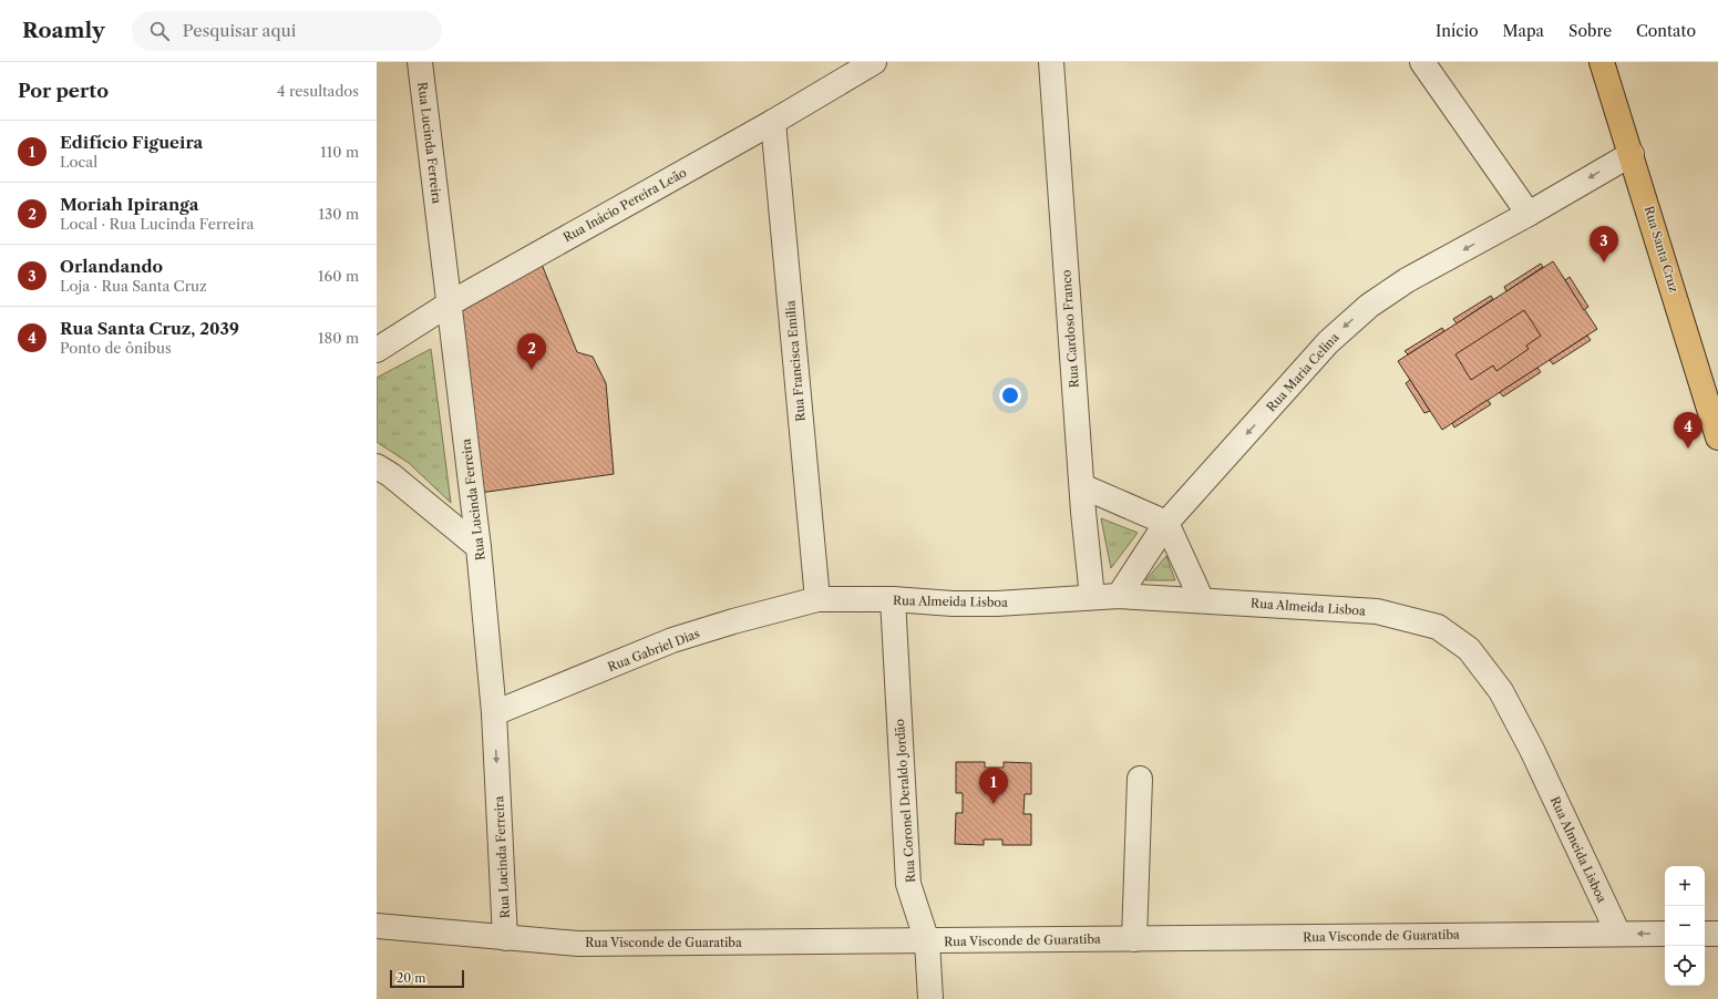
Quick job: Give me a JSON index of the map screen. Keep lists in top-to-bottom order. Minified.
{"streets":{"main road":["Rua Santa Cruz"],"street":["Rua Lucinda Ferreira","Rua Inácio Pereira Leão","Rua Cardoso Franco","Rua Francisca Emilia","Rua Maria Celina","Rua Almeida Lisboa","Rua Gabriel Dias","Rua Coronel Deraldo Jordão","Rua Visconde de Guaratiba"]},"crossings":[["Rua Lucinda Ferreira","Rua Inácio Pereira Leão"],["Rua Lucinda Ferreira","Rua Gabriel Dias"],["Rua Lucinda Ferreira","Rua Visconde de Guaratiba"],["Rua Inácio Pereira Leão","Rua Francisca Emilia"],["Rua Santa Cruz","Rua Maria Celina"],["Rua Cardoso Franco","Rua Almeida Lisboa"],["Rua Francisca Emilia","Rua Almeida Lisboa"],["Rua Francisca Emilia","Rua Gabriel Dias"],["Rua Maria Celina","Rua Almeida Lisboa"],["Rua Almeida Lisboa","Rua Gabriel Dias"],["Rua Almeida Lisboa","Rua Coronel Deraldo Jordão"],["Rua Almeida Lisboa","Rua Visconde de Guaratiba"],["Rua Coronel Deraldo Jordão","Rua Visconde de Guaratiba"]],"one_way":["Rua Maria Celina"],"scale_bar":"20 m","page":{"header":"Roamly","search":"Pesquisar aqui","nav":["Início","Mapa","Sobre","Contato"],"heading":["Por perto","4 resultados"],"list":[{"mark":"1","name":"Edifício Figueira","note":"Local","value":"110 m"},{"mark":"2","name":"Moriah Ipiranga","note":"Local · Rua Lucinda Ferreira","value":"130 m"},{"mark":"3","name":"Orlandando","note":"Loja · Rua Santa Cruz","value":"160 m"},{"mark":"4","name":"Rua Santa Cruz, 2039","note":"Ponto de ônibus","value":"180 m"}],"pins":["3","2","4","1"],"map_buttons":["+","−"],"scale":"20 m"}}
